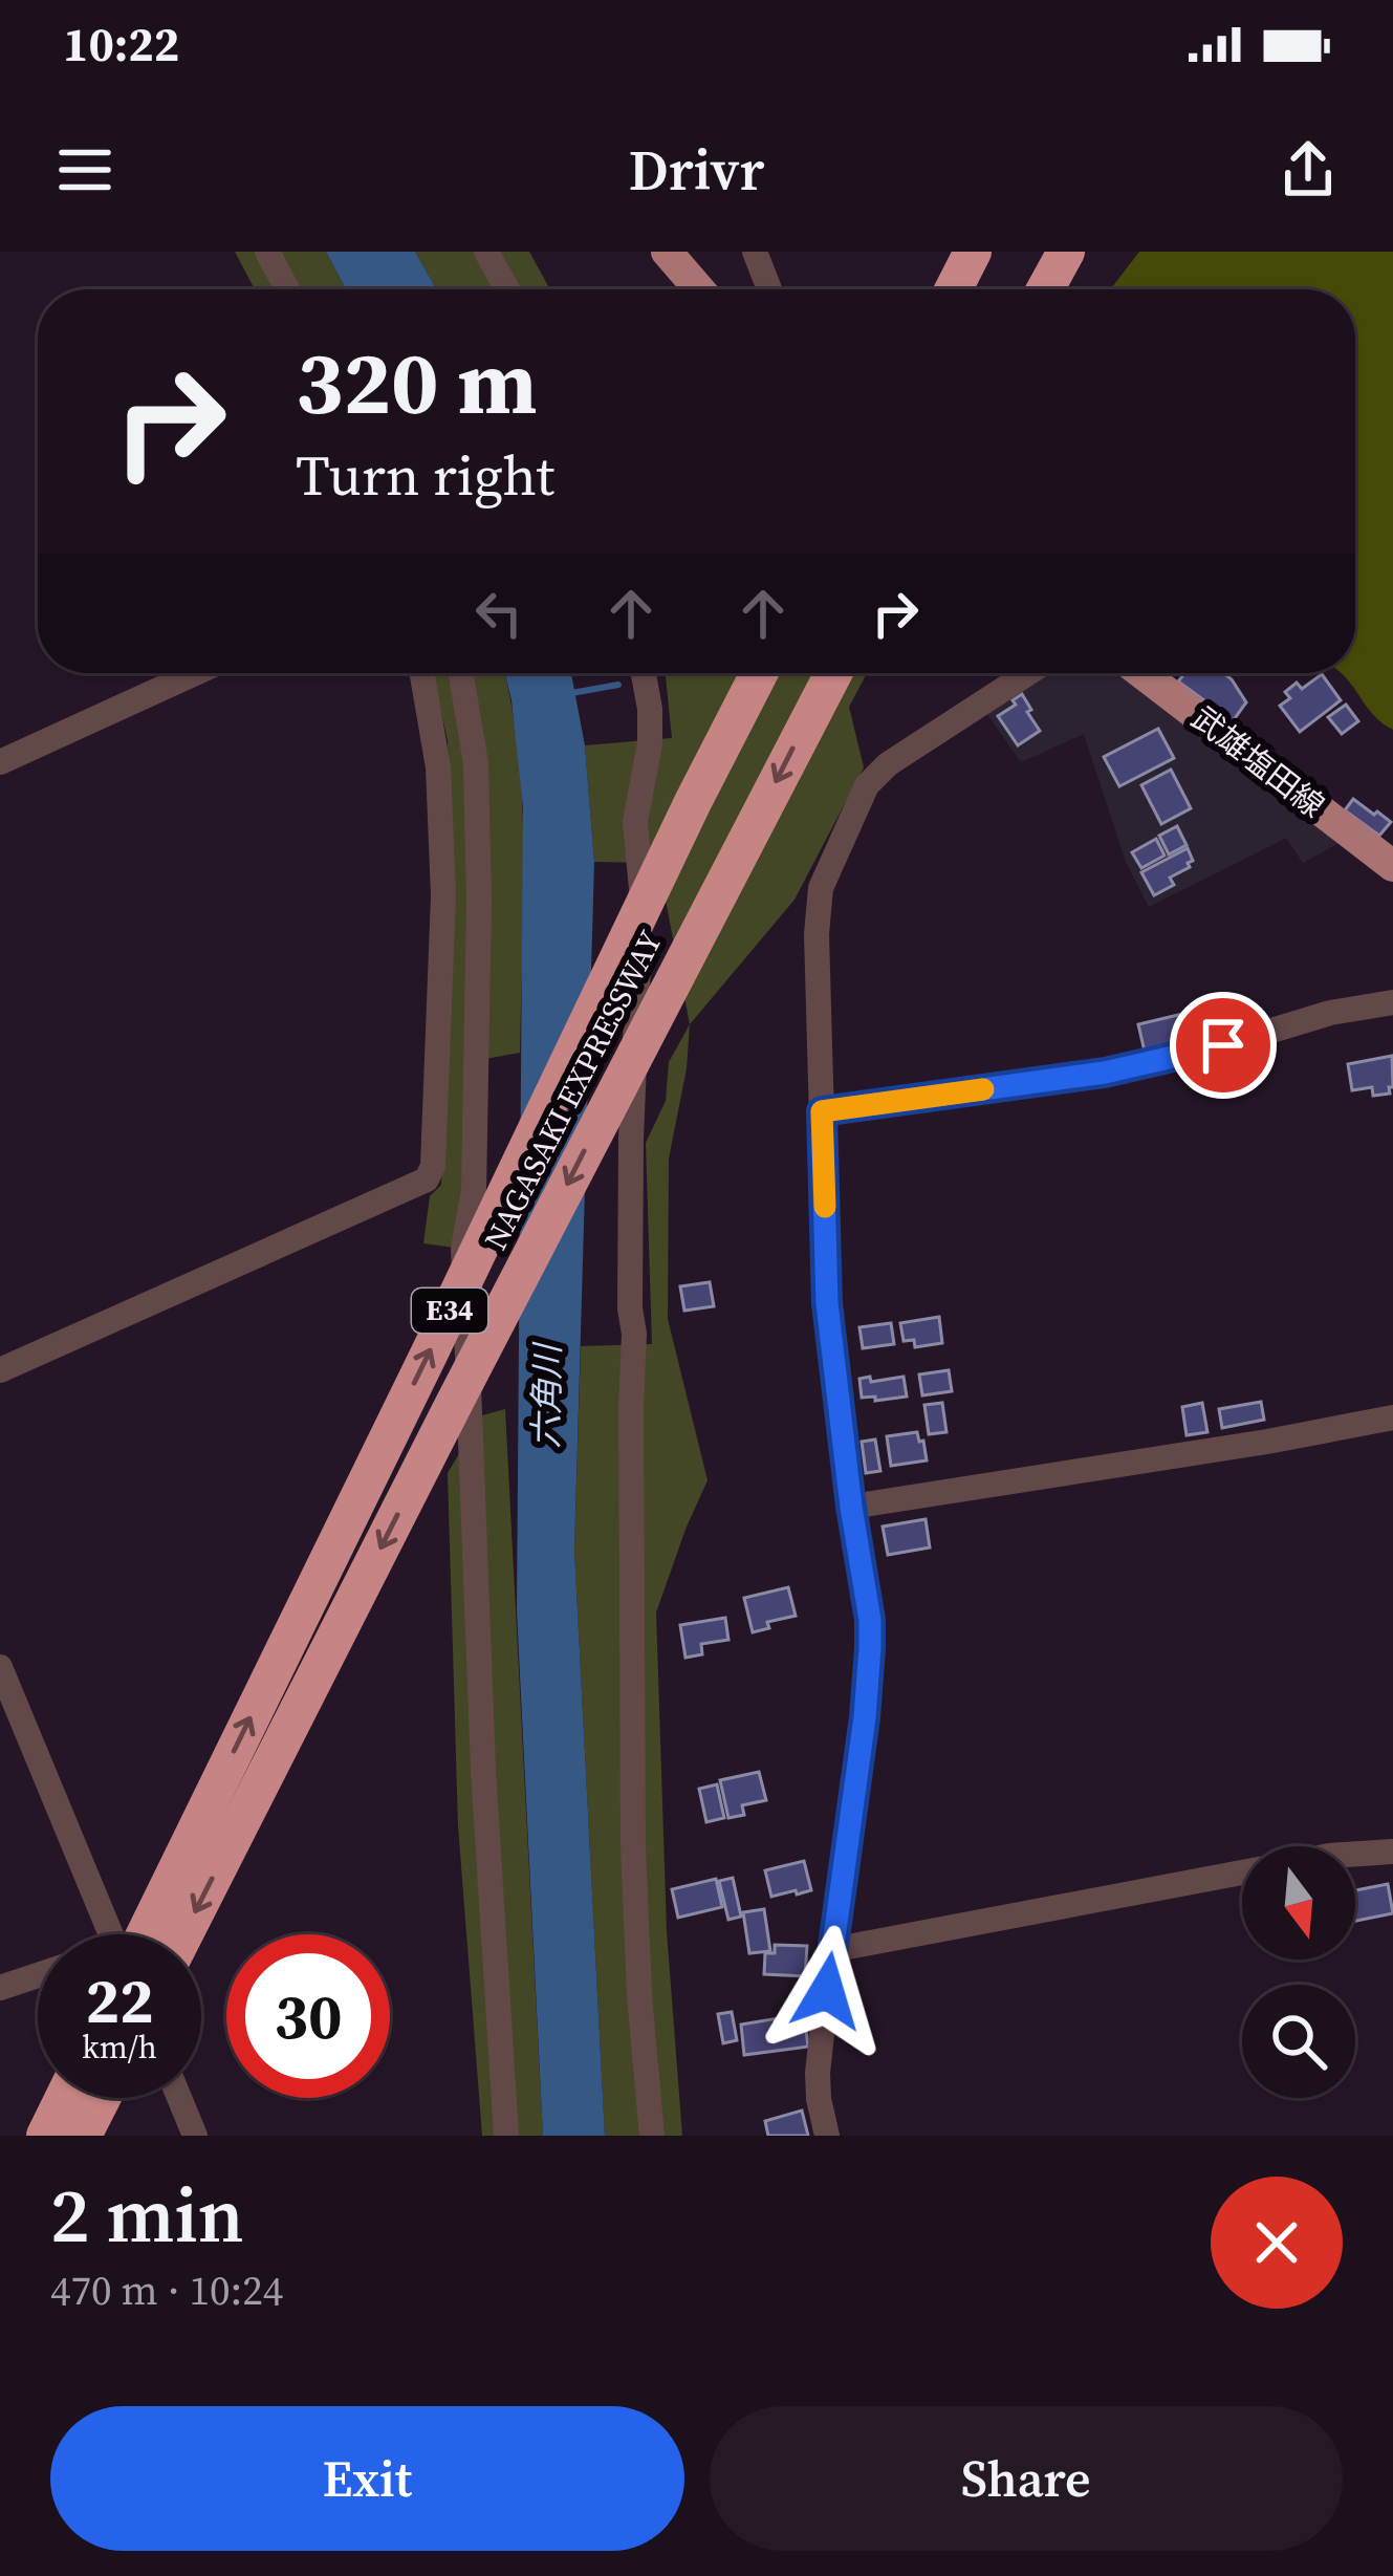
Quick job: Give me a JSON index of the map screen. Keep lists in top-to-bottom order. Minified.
{"streets":{"highway":["NAGASAKI EXPRESSWAY","E34"],"main road":["武雄塩田線"]},"water":["六角川"],"north":"bottom","page":{"status":"10:22","header":"Drivr","turn":["320 m","Turn right"],"speed":"22 km/h","limit":"30","heading":["2 min","470 m · 10:24"],"buttons":["Exit","Share"]}}
